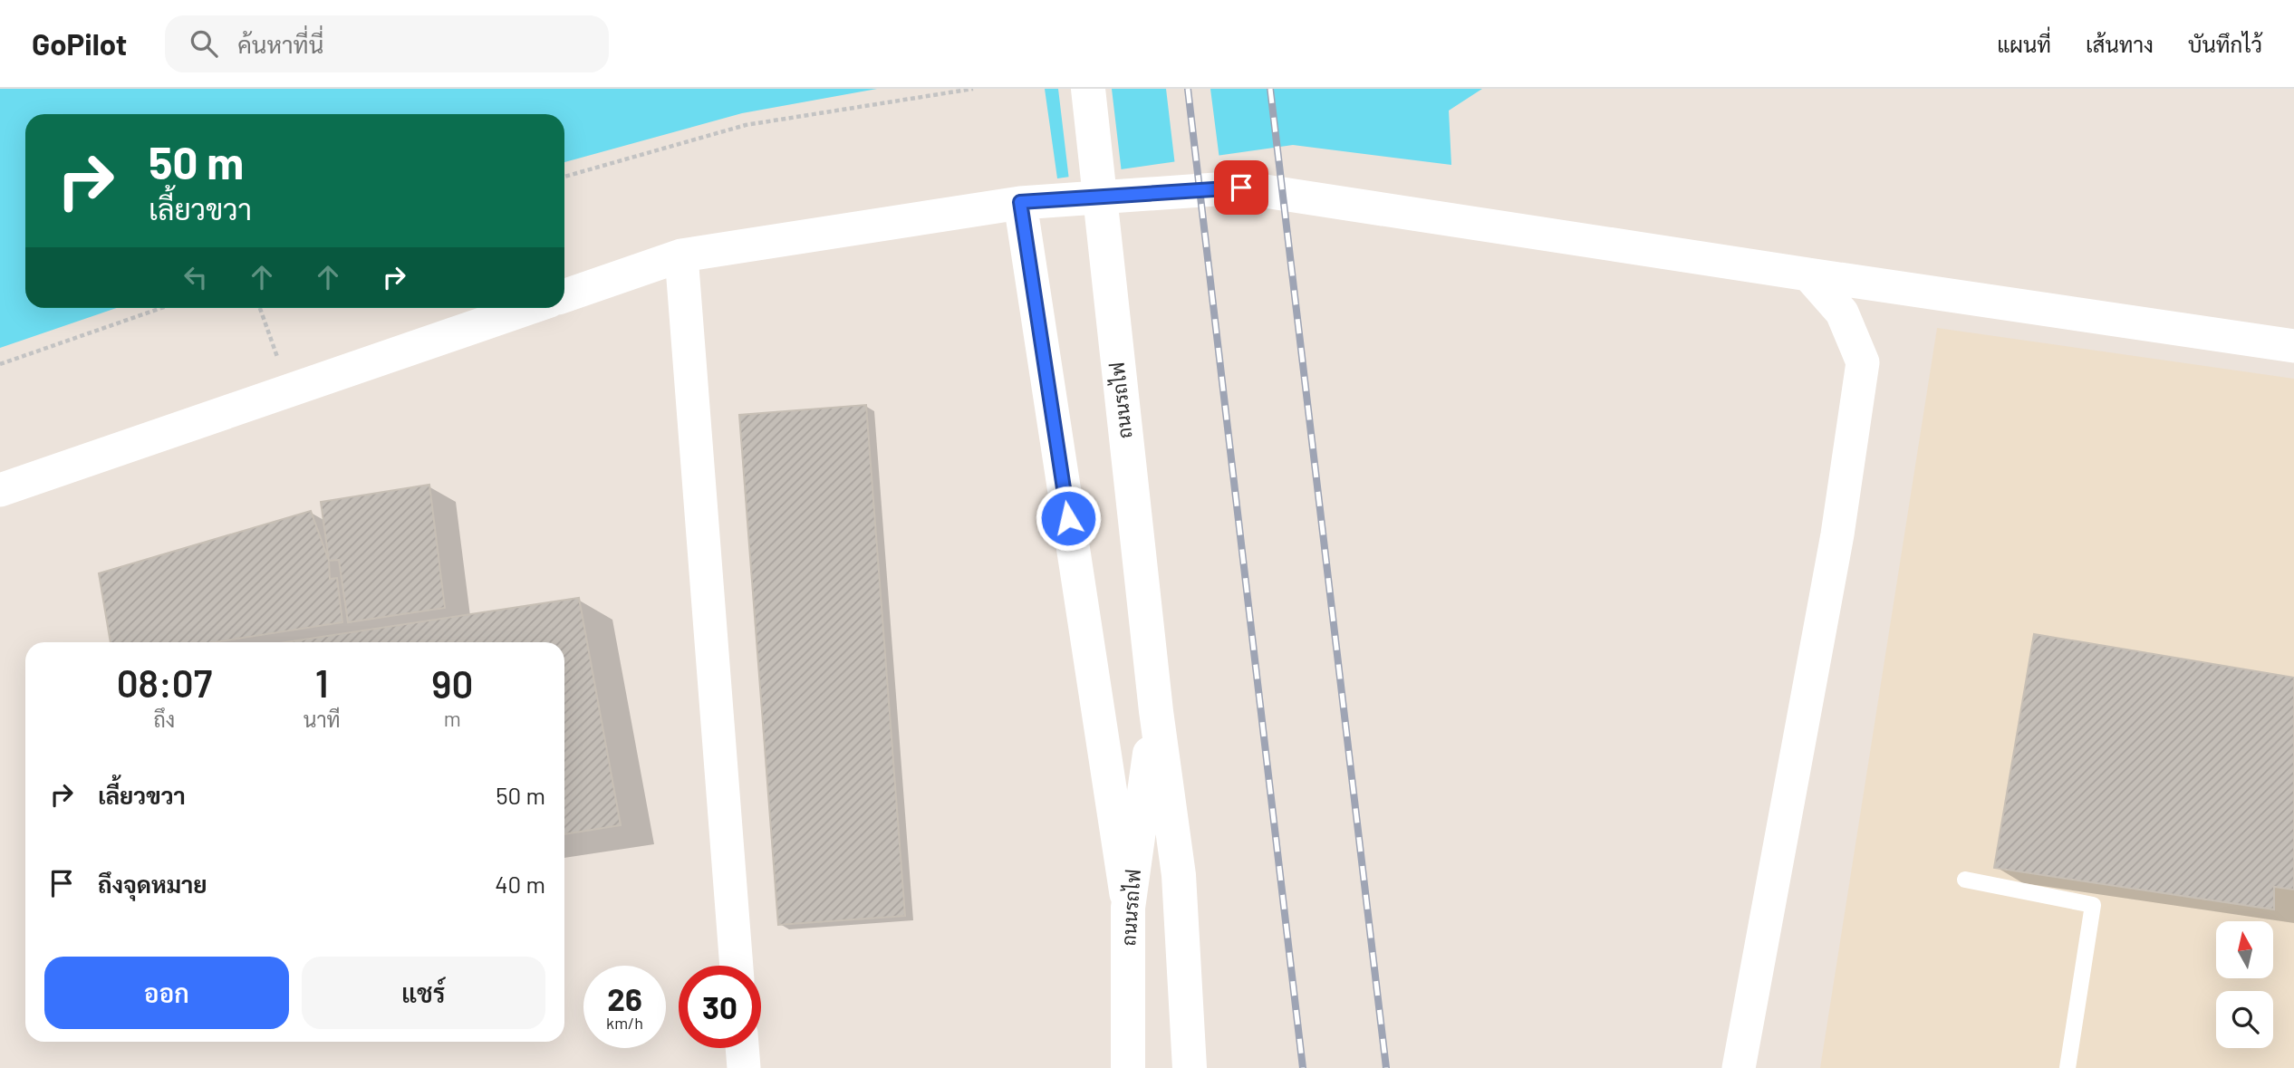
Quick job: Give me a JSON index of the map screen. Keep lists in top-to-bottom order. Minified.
{"streets":{"main road":["ถนนรถไฟ"]},"north":"top","page":{"header":"GoPilot","search":"ค้นหาที่นี่","nav":["แผนที่","เส้นทาง","บันทึกไว้"],"turn":["50 m","เลี้ยวขวา"],"eta":["08:07","ถึง","1","นาที","90","m"],"list":[{"name":"เลี้ยวขวา","value":"50 m"},{"name":"ถึงจุดหมาย","value":"40 m"}],"buttons":["ออก","แชร์"],"speed":"26 km/h","limit":"30"}}
